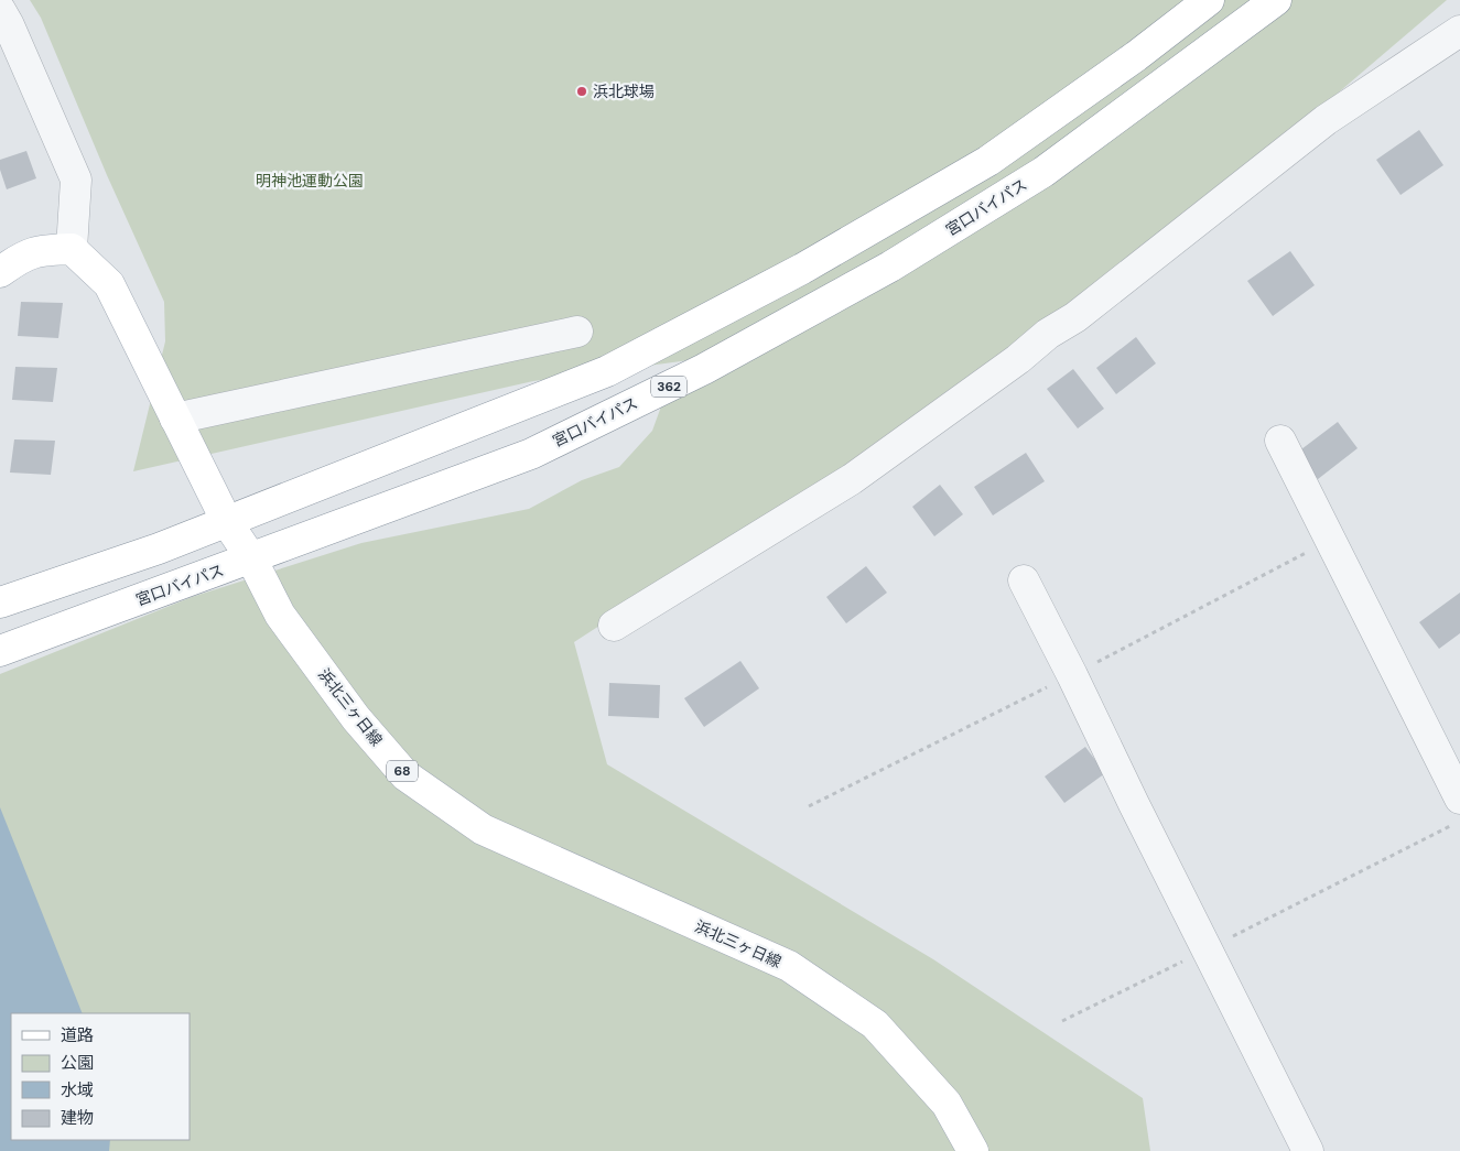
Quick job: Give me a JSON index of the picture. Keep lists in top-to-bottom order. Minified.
{"streets":{"main road":["宮口バイパス","362","浜北三ヶ日線","68"]},"crossings":[["宮口バイパス","浜北三ヶ日線"]],"parks":["明神池運動公園"],"places":["浜北球場"],"legend":["道路","公園","水域","建物"]}
